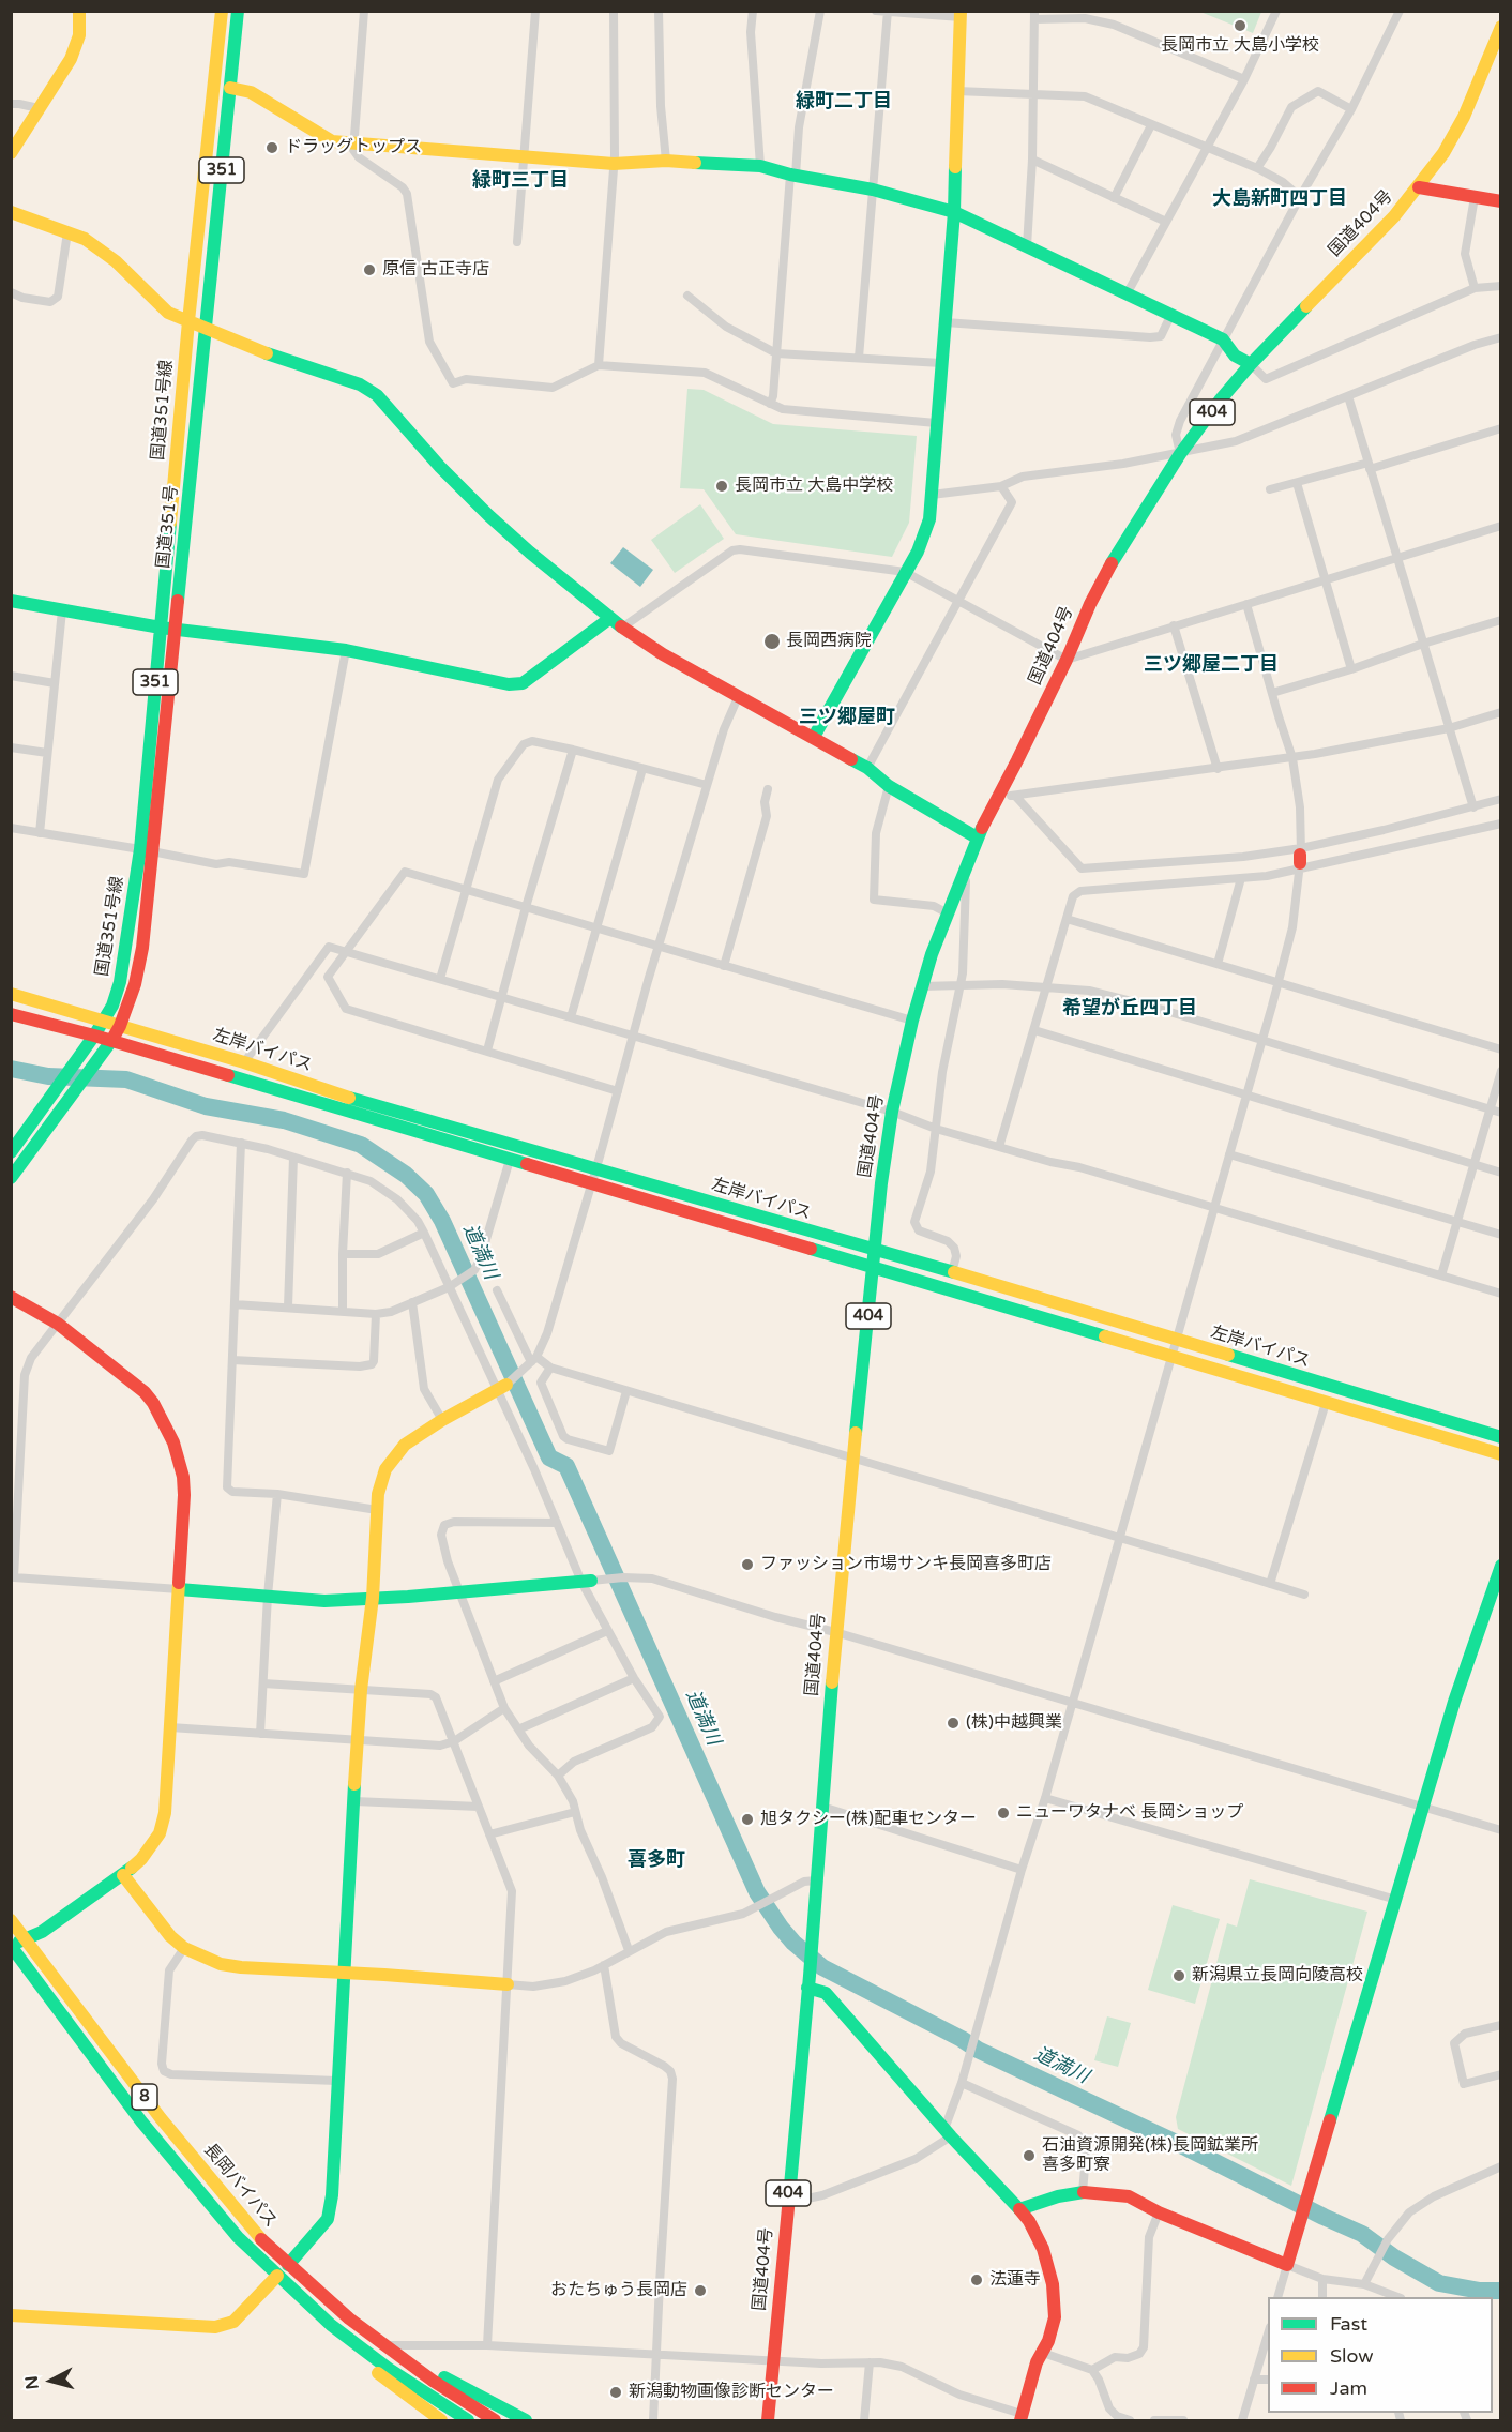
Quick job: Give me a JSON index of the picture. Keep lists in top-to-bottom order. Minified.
{"streets":{"main road":["351","国道404号","国道351号線","404","国道351号","左岸バイパス","8","長岡バイパス"]},"crossings":[["国道404号","左岸バイパス"],["国道351号線","国道351号"],["国道351号線","左岸バイパス"],["国道351号","左岸バイパス"]],"districts":["緑町二丁目","緑町三丁目","大島新町四丁目","三ツ郷屋二丁目","三ツ郷屋町","希望が丘四丁目","喜多町"],"water":["道満川"],"places":["長岡市立 大島小学校","ドラッグトップス","原信 古正寺店","長岡市立 大島中学校","長岡西病院","ファッション市場サンキ長岡喜多町店","(株)中越興業","ニューワタナベ 長岡ショップ","旭タクシー(株)配車センター","新潟県立長岡向陵高校","石油資源開発(株)長岡鉱業所 喜多町寮","法蓮寺","おたちゅう長岡店","新潟動物画像診断センター"],"legend":["Fast","Slow","Jam"],"north":"left"}
